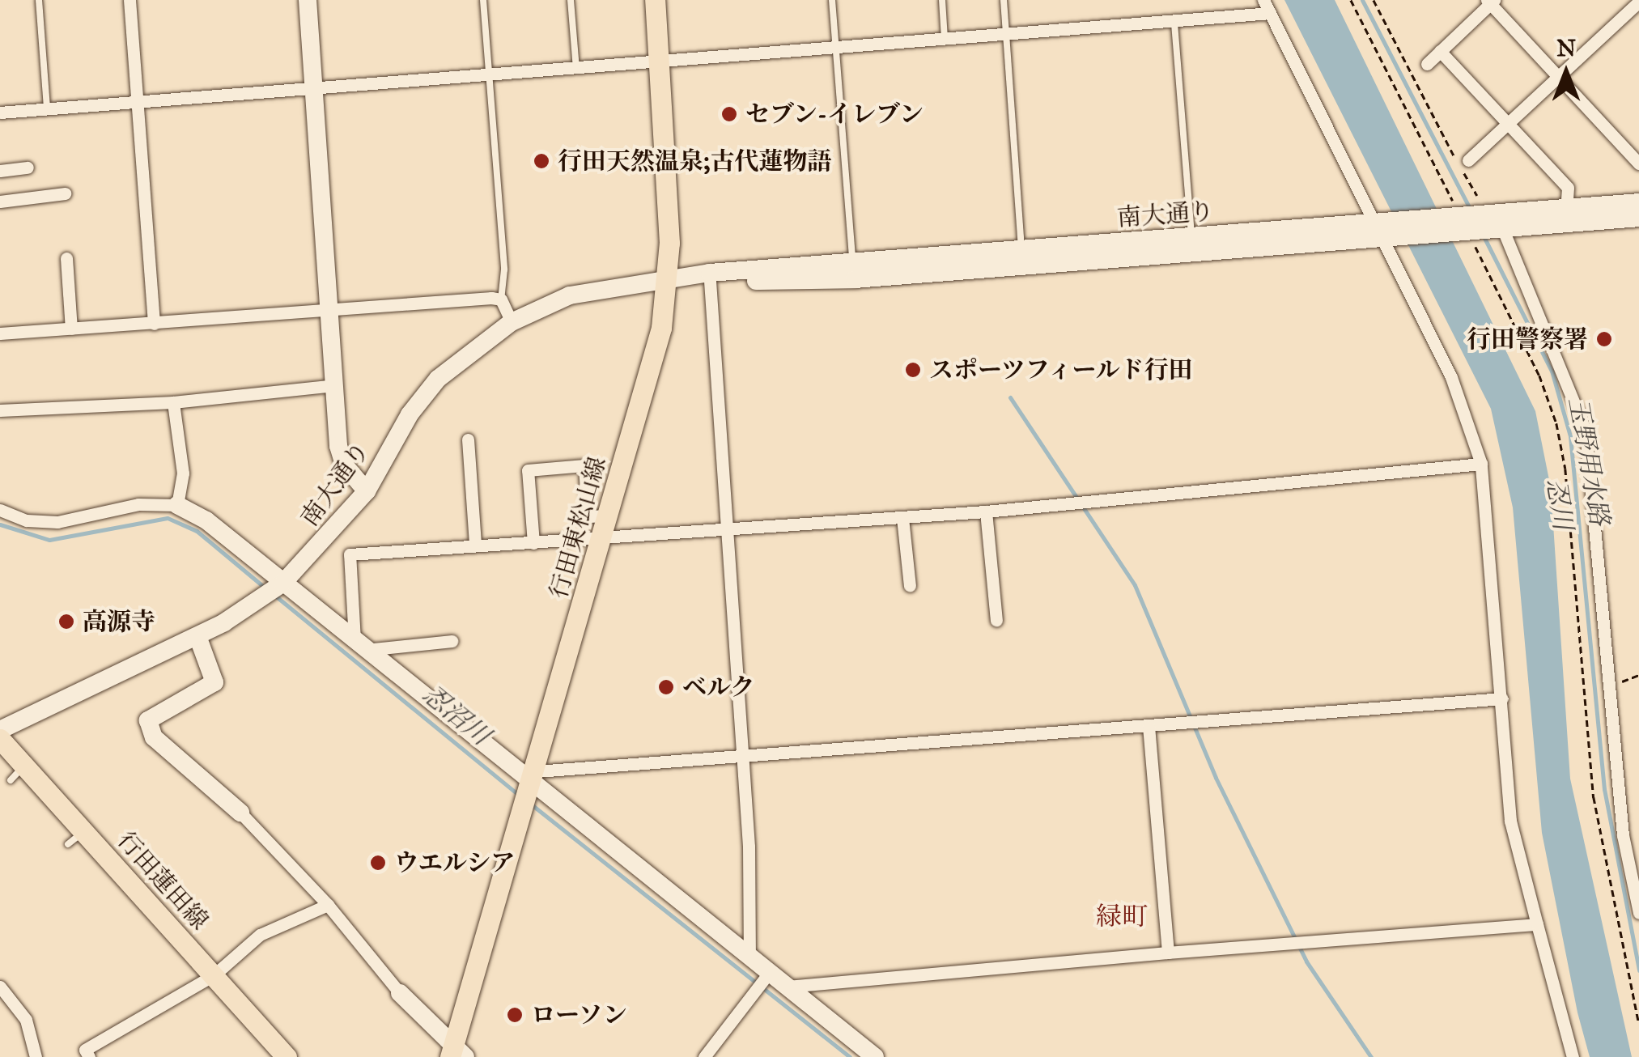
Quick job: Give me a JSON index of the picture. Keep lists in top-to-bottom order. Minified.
{"streets":{"main road":["行田東松山線","行田蓮田線"],"street":["南大通り"]},"crossings":[["南大通り","行田東松山線"]],"districts":["緑町"],"water":["玉野用水路","忍川","忍沼川"],"places":["セブン-イレブン","行田天然温泉;古代蓮物語","行田警察署","スポーツフィールド行田","高源寺","ベルク","ウエルシア","ローソン"],"north":"top"}
